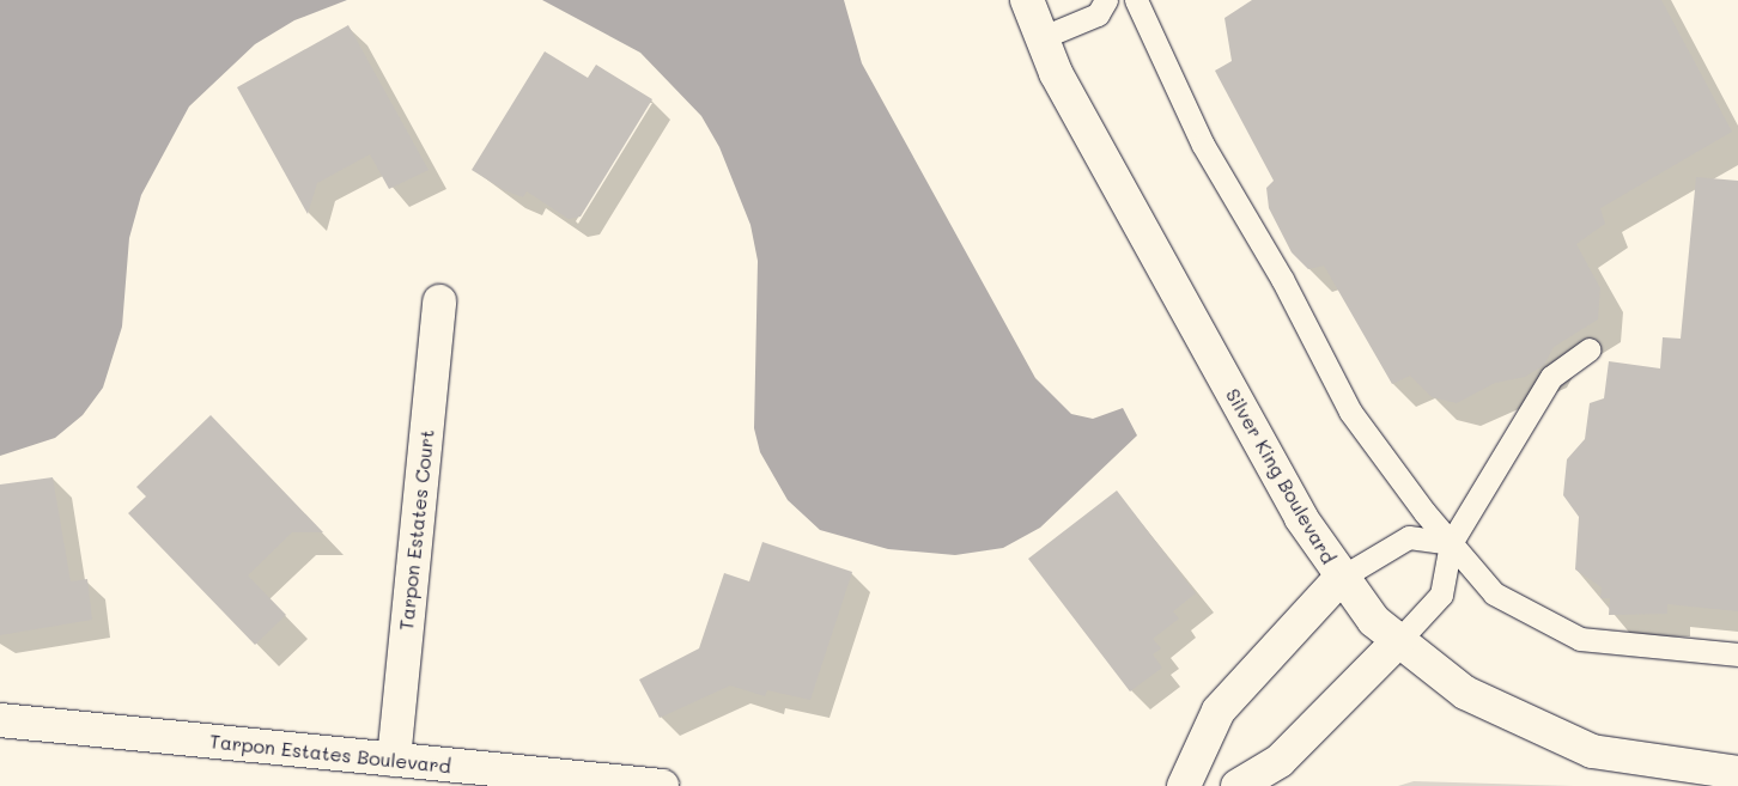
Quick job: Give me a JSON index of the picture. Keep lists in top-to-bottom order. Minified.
{"streets":{"street":["Silver King Boulevard","Tarpon Estates Court","Tarpon Estates Boulevard"]},"crossings":[["Tarpon Estates Court","Tarpon Estates Boulevard"]]}
